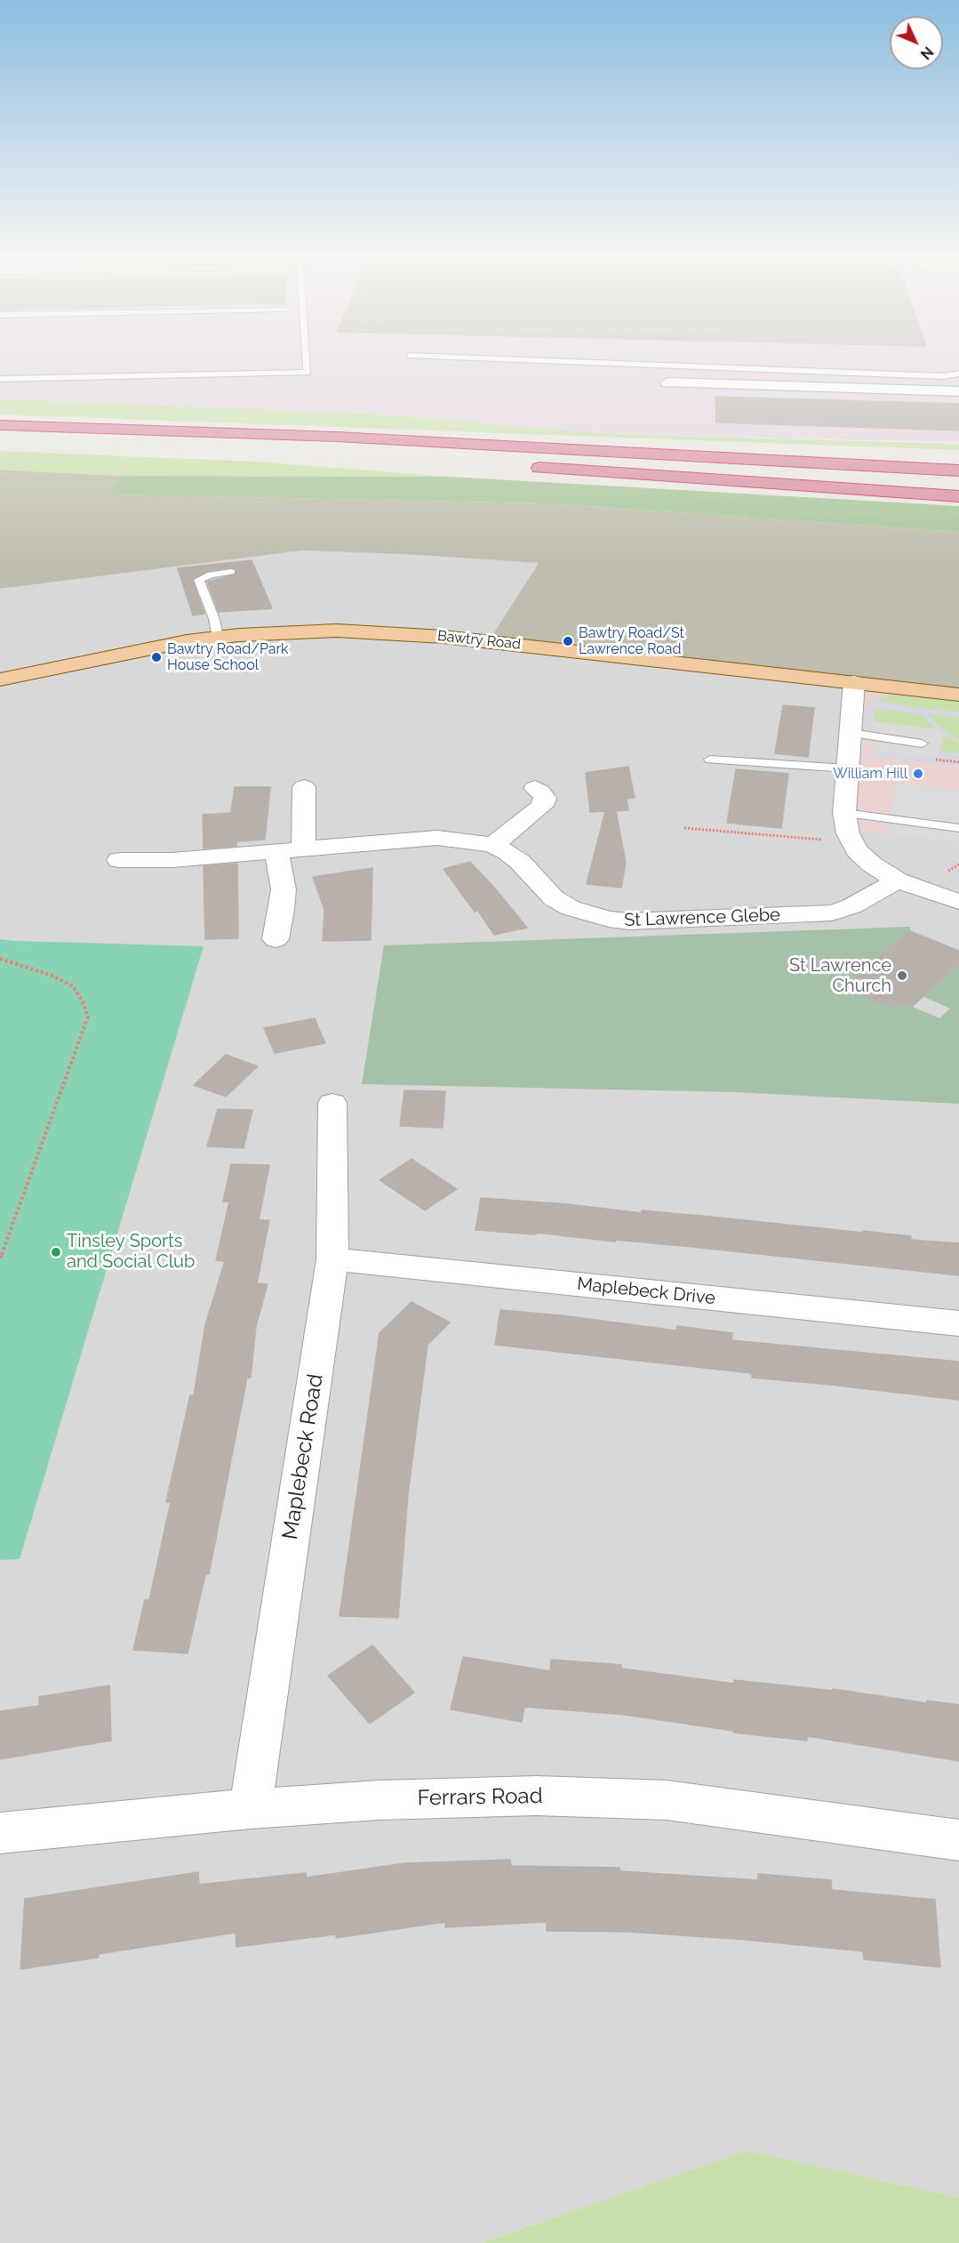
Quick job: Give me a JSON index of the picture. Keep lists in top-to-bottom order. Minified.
{"streets":{"main road":["Bawtry Road"],"street":["St Lawrence Glebe","Maplebeck Drive","Maplebeck Road","Ferrars Road"]},"crossings":[["Maplebeck Drive","Maplebeck Road"],["Maplebeck Road","Ferrars Road"]],"places":["Bawtry Road/St Lawrence Road","Bawtry Road/Park House School","William Hill","St Lawrence Church","Tinsley Sports and Social Club"],"north":"bottom right"}
